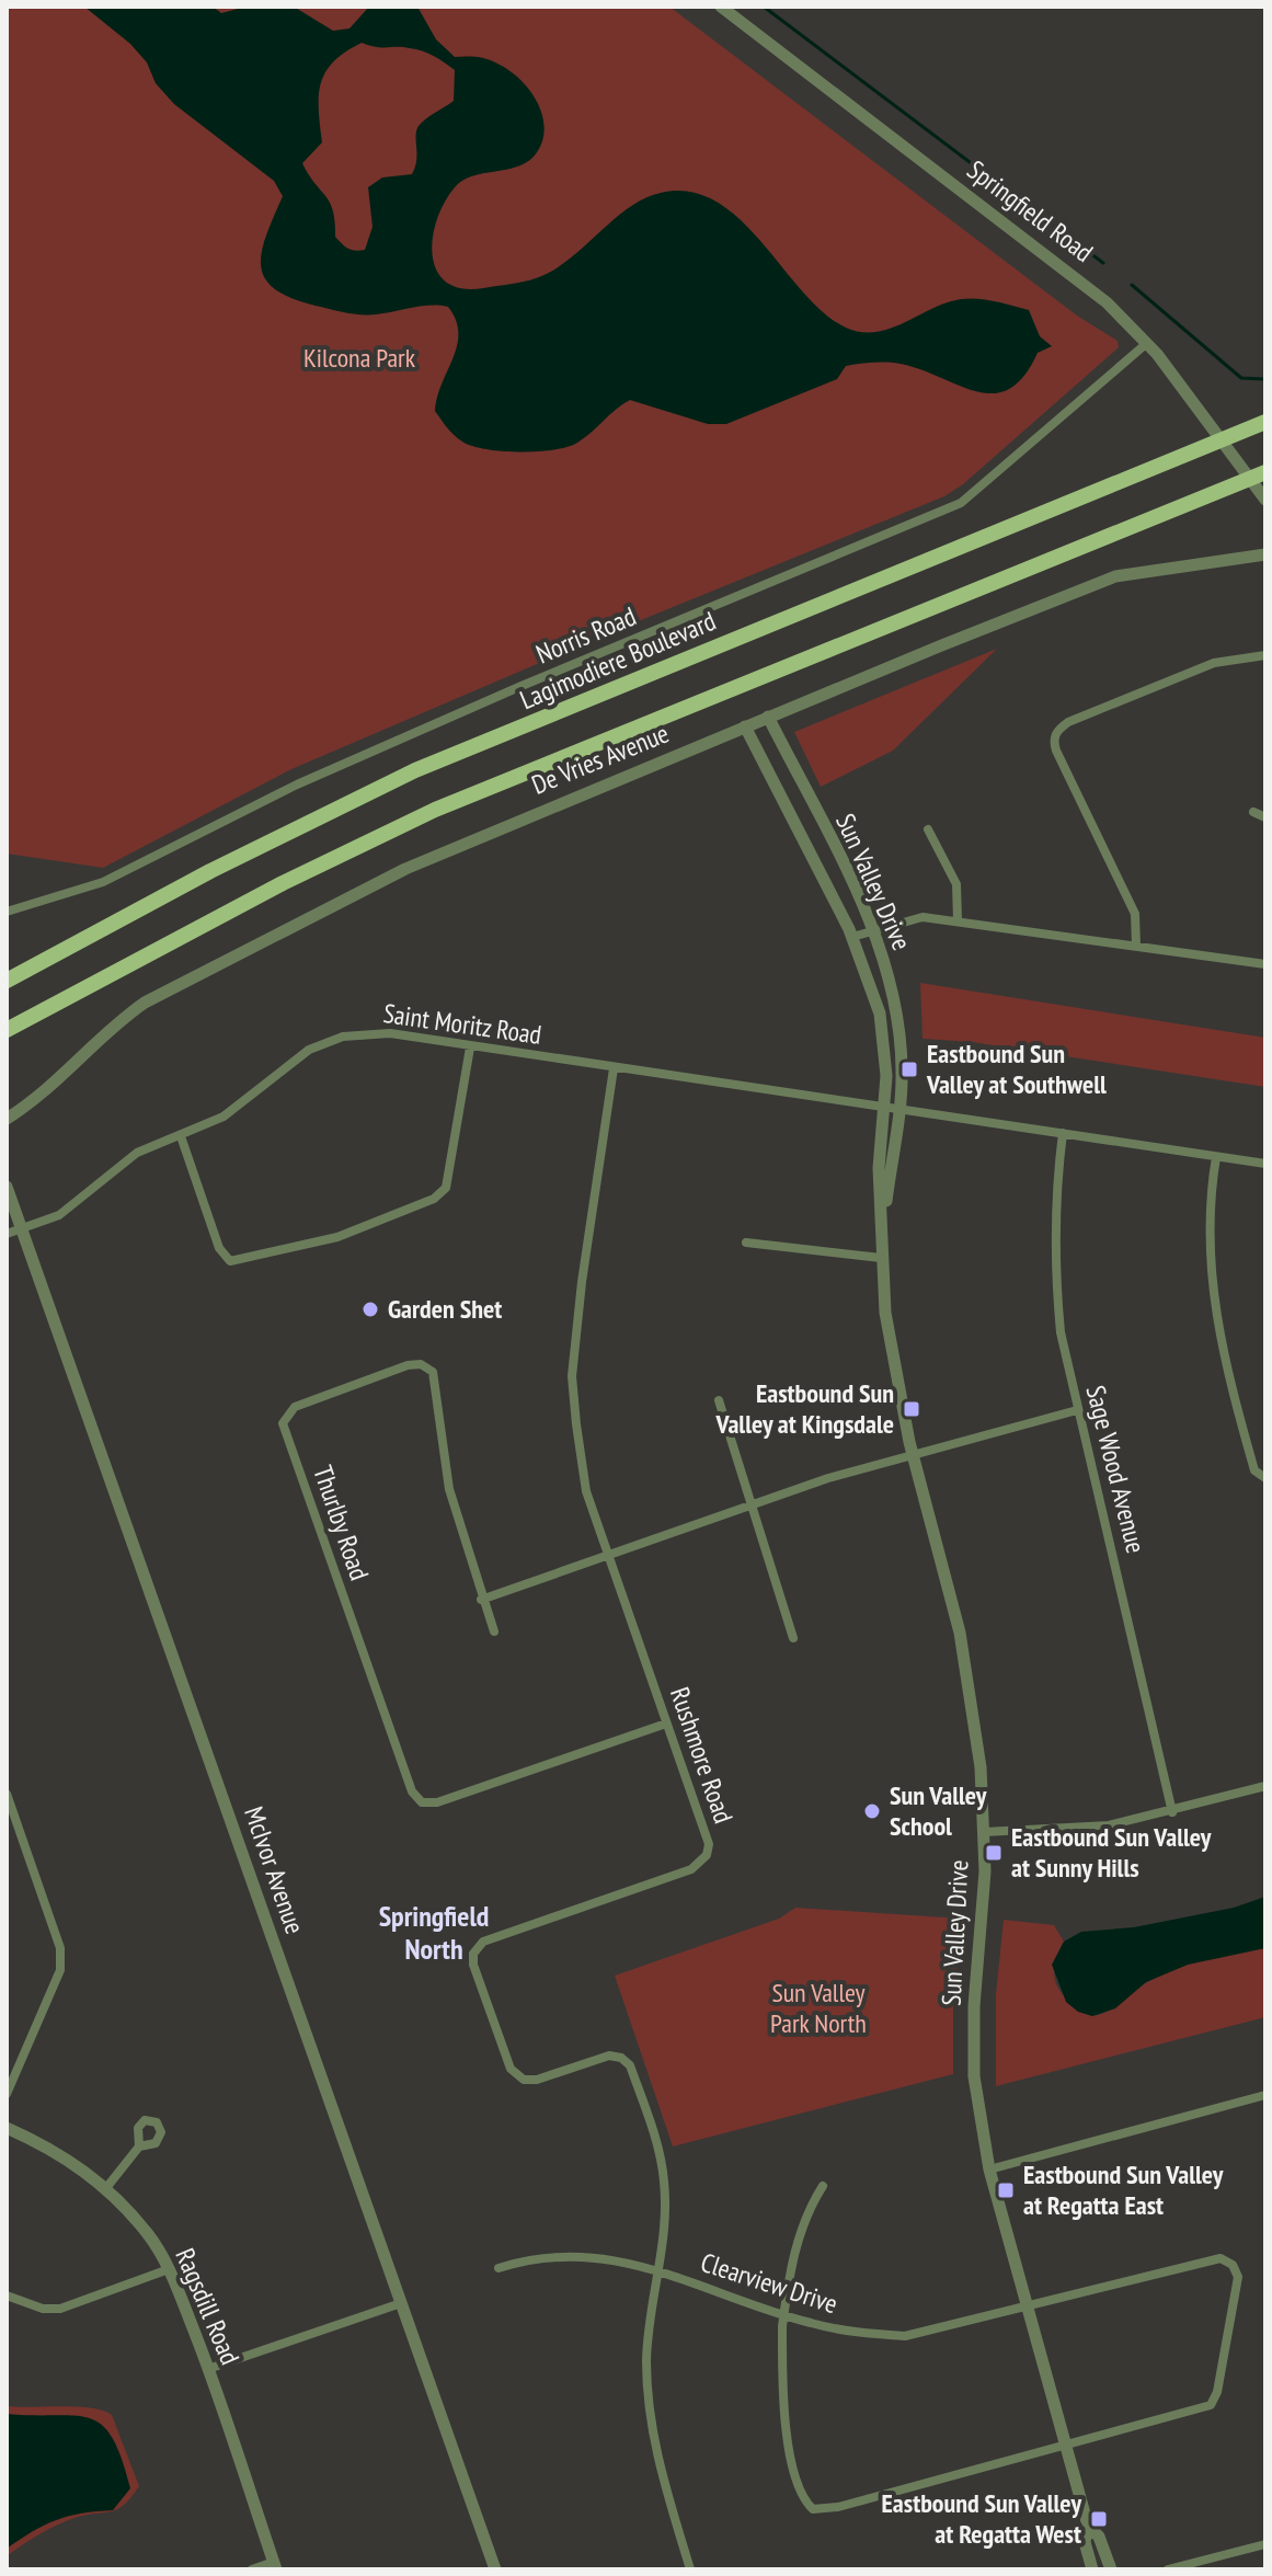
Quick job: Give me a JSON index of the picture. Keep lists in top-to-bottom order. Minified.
{"streets":{"main road":["Lagimodiere Boulevard"],"street":["Springfield Road","Norris Road","De Vries Avenue","Sun Valley Drive","Saint Moritz Road","Sage Wood Avenue","Thurlby Road","Rushmore Road","McIvor Avenue","Clearview Drive","Ragsdill Road"]},"crossings":[["Springfield Road","Norris Road"],["Springfield Road","Lagimodiere Boulevard"],["De Vries Avenue","Sun Valley Drive"],["Sun Valley Drive","Saint Moritz Road"],["Sun Valley Drive","Clearview Drive"],["Saint Moritz Road","Sage Wood Avenue"],["Saint Moritz Road","Rushmore Road"],["Saint Moritz Road","McIvor Avenue"],["Thurlby Road","Rushmore Road"],["Rushmore Road","Clearview Drive"]],"districts":["Springfield North"],"parks":["Kilcona Park","Sun Valley Park North"],"places":{"transit":["Eastbound Sun Valley at Southwell","Eastbound Sun Valley at Kingsdale","Eastbound Sun Valley at Sunny Hills","Eastbound Sun Valley at Regatta East","Eastbound Sun Valley at Regatta West"],"other":["Garden Shet","Sun Valley School"]}}
